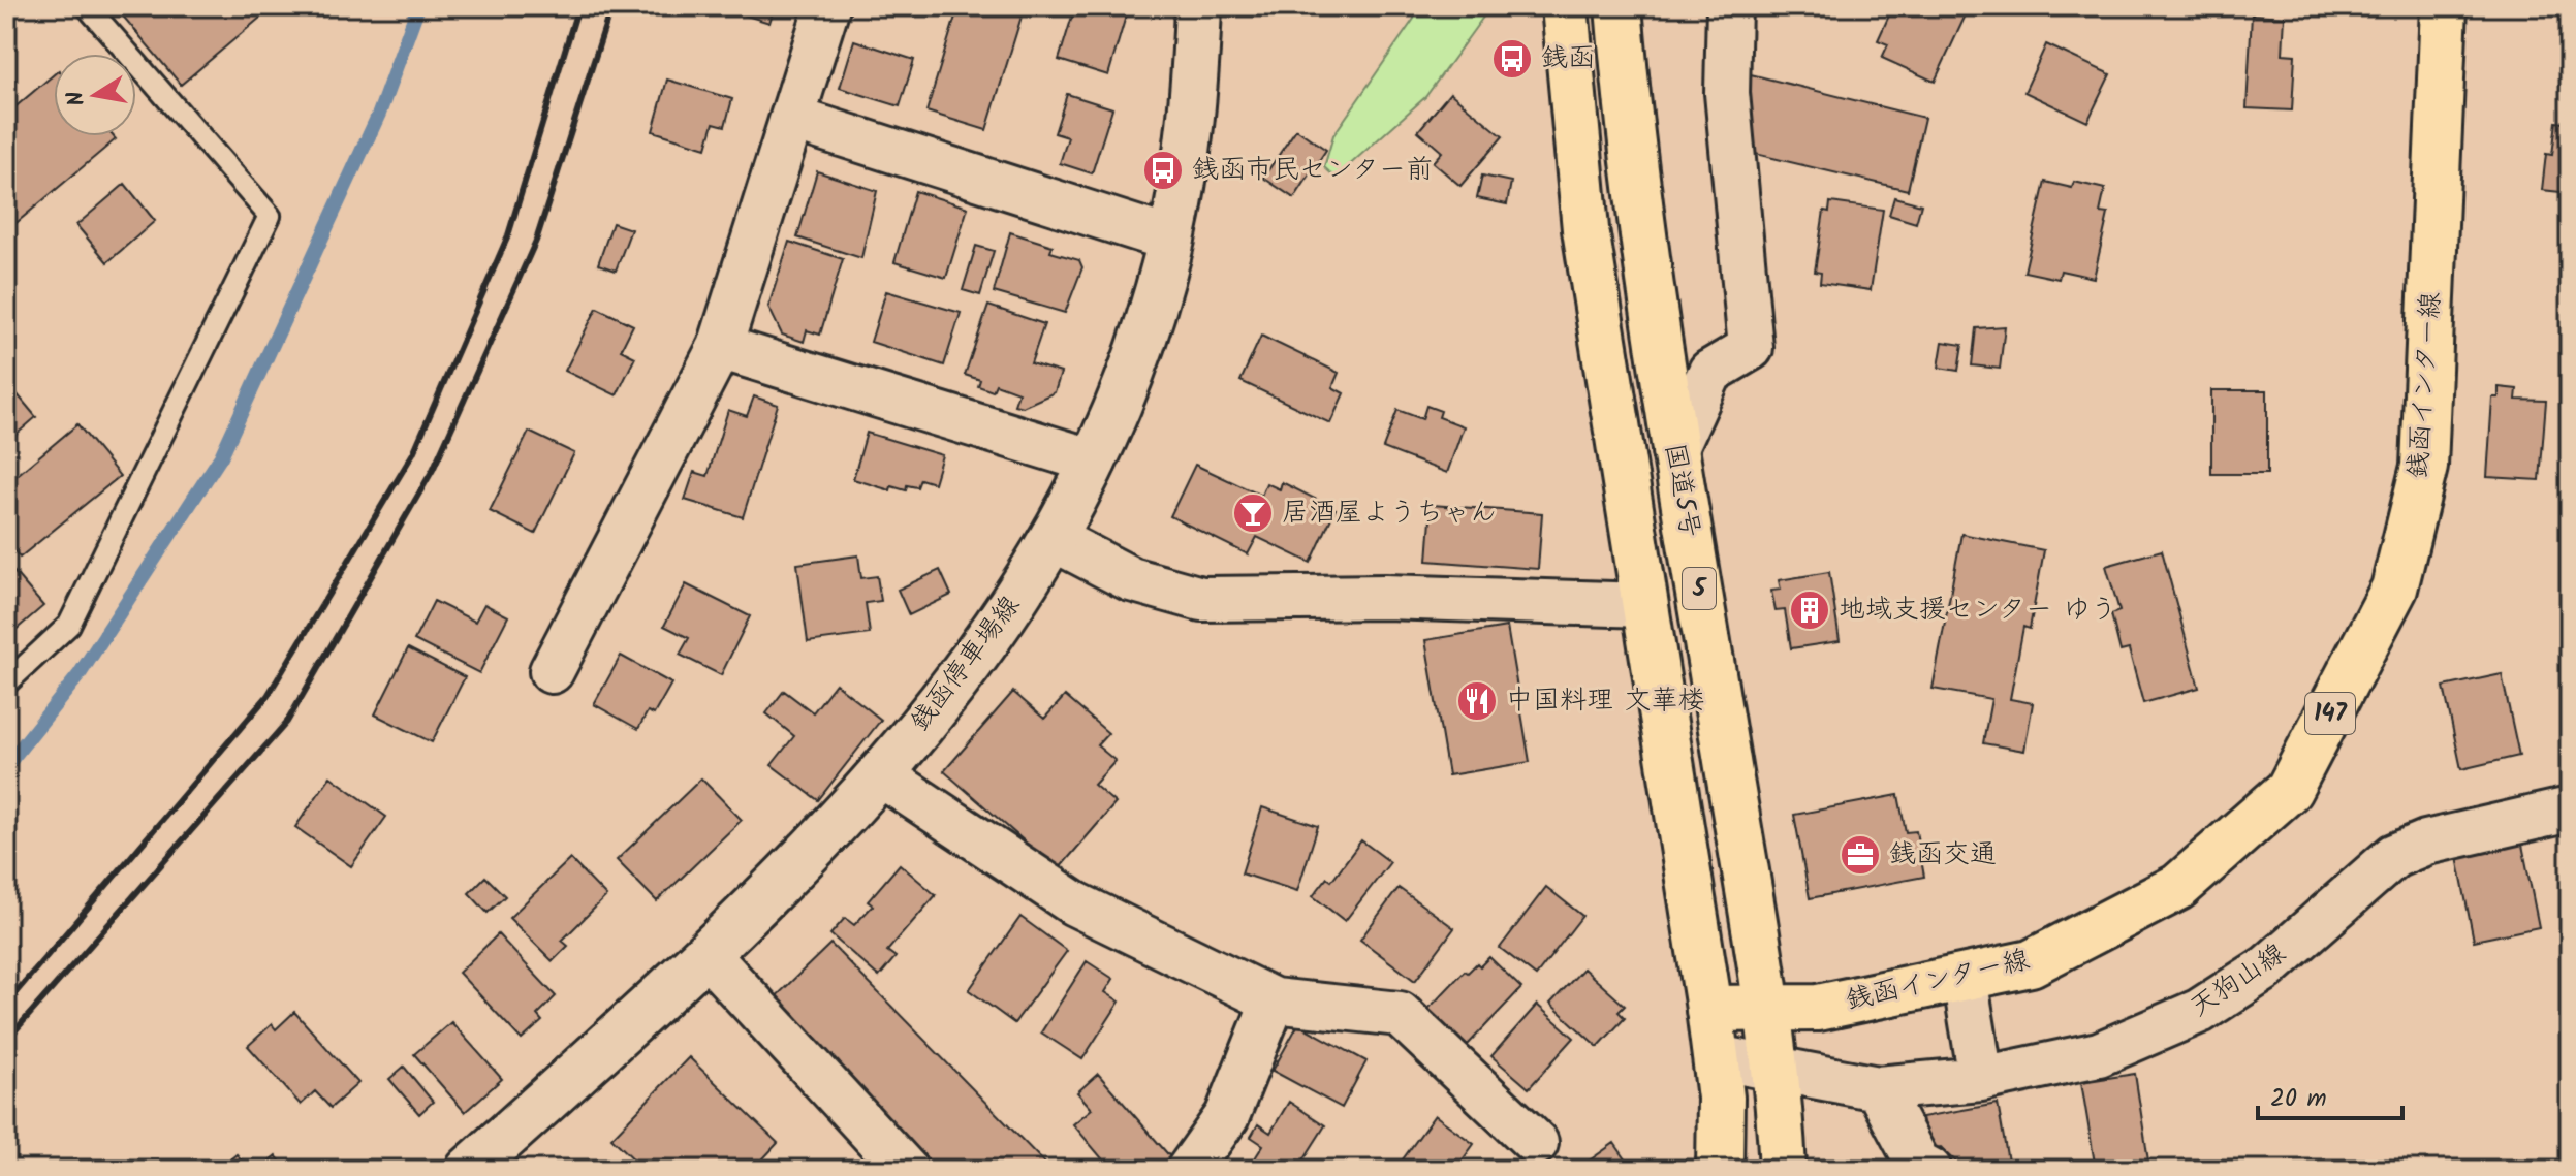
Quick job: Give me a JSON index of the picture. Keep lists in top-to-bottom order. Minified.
{"streets":{"main road":["銭函インター線","国道5号","5","銭函停車場線","147"],"street":["天狗山線"]},"crossings":[["銭函インター線","国道5号"],["国道5号","天狗山線"]],"places":{"bus stop":["銭函","銭函市民センター前"],"bar":["居酒屋ようちゃん"],"building":["地域支援センター ゆう"],"restaurant":["中国料理 文華楼"],"office":["銭函交通"]},"scale_bar":"20 m","north":"left"}
